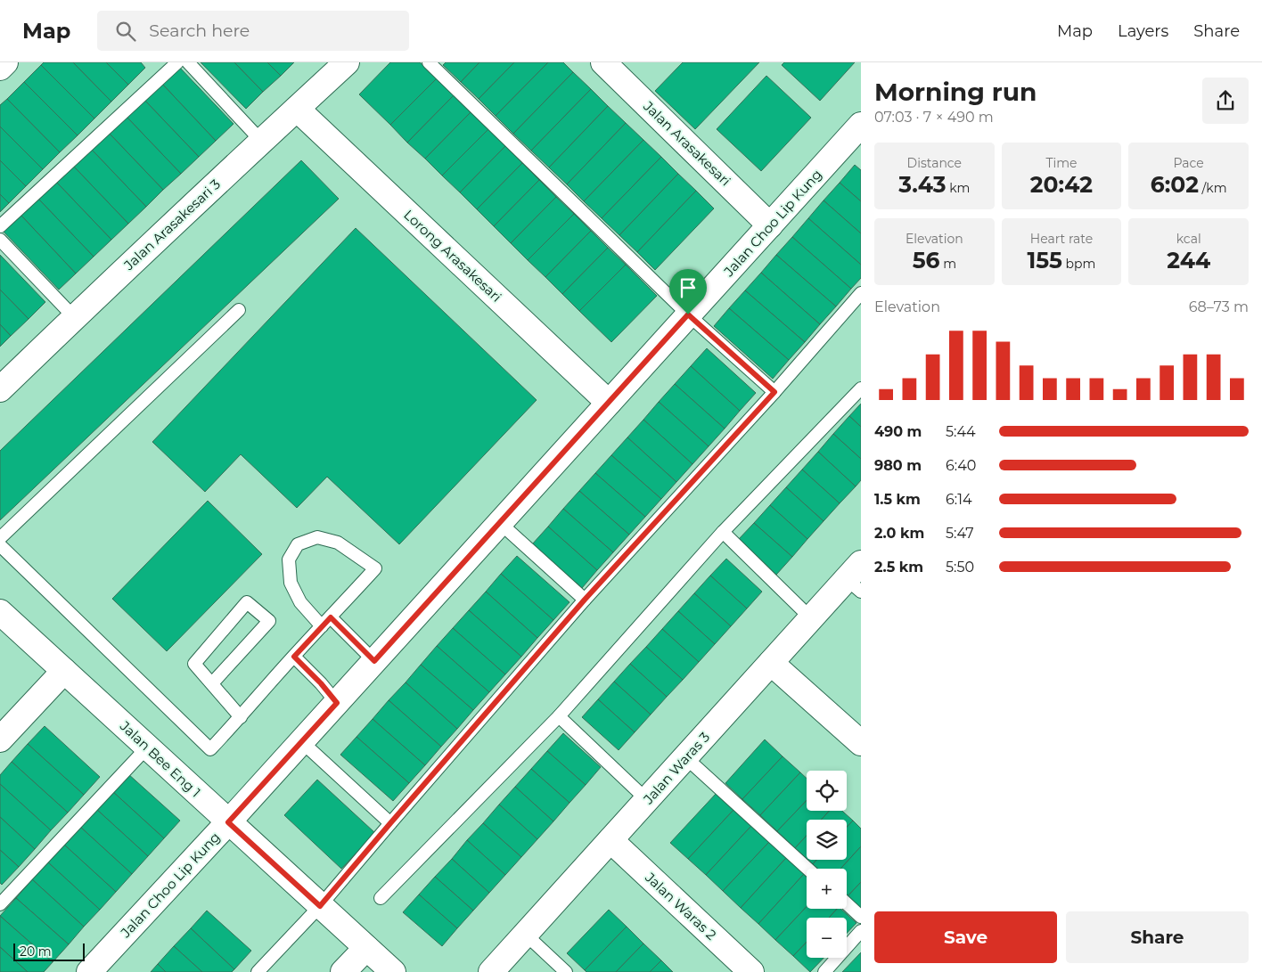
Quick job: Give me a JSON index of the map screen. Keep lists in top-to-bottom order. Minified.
{"streets":{"street":["Jalan Arasakesari","Jalan Choo Lip Kung","Jalan Arasakesari 3","Lorong Arasakesari","Jalan Bee Eng 1","Jalan Waras 3","Jalan Waras 2"]},"crossings":[["Jalan Arasakesari","Jalan Choo Lip Kung"],["Jalan Choo Lip Kung","Lorong Arasakesari"],["Jalan Choo Lip Kung","Jalan Bee Eng 1"],["Jalan Arasakesari 3","Lorong Arasakesari"],["Jalan Waras 3","Jalan Waras 2"]],"scale_bar":"20 m","page":{"header":"Map","search":"Search here","nav":["Map","Layers","Share"],"heading":["Morning run","07:03 · 7 × 490 m"],"stats":[["Distance","3.43 km"],["Time","20:42"],["Pace","6:02 /km"],["Elevation","56 m"],["Heart rate","155 bpm"],["kcal","244"]],"chart":["Elevation","68–73 m"],"list":[{"name":"490 m","note":"5:44"},{"name":"980 m","note":"6:40"},{"name":"1.5 km","note":"6:14"},{"name":"2.0 km","note":"5:47"},{"name":"2.5 km","note":"5:50"}],"map_buttons":["+","−"],"buttons":["Save","Share"],"scale":"20 m"}}
